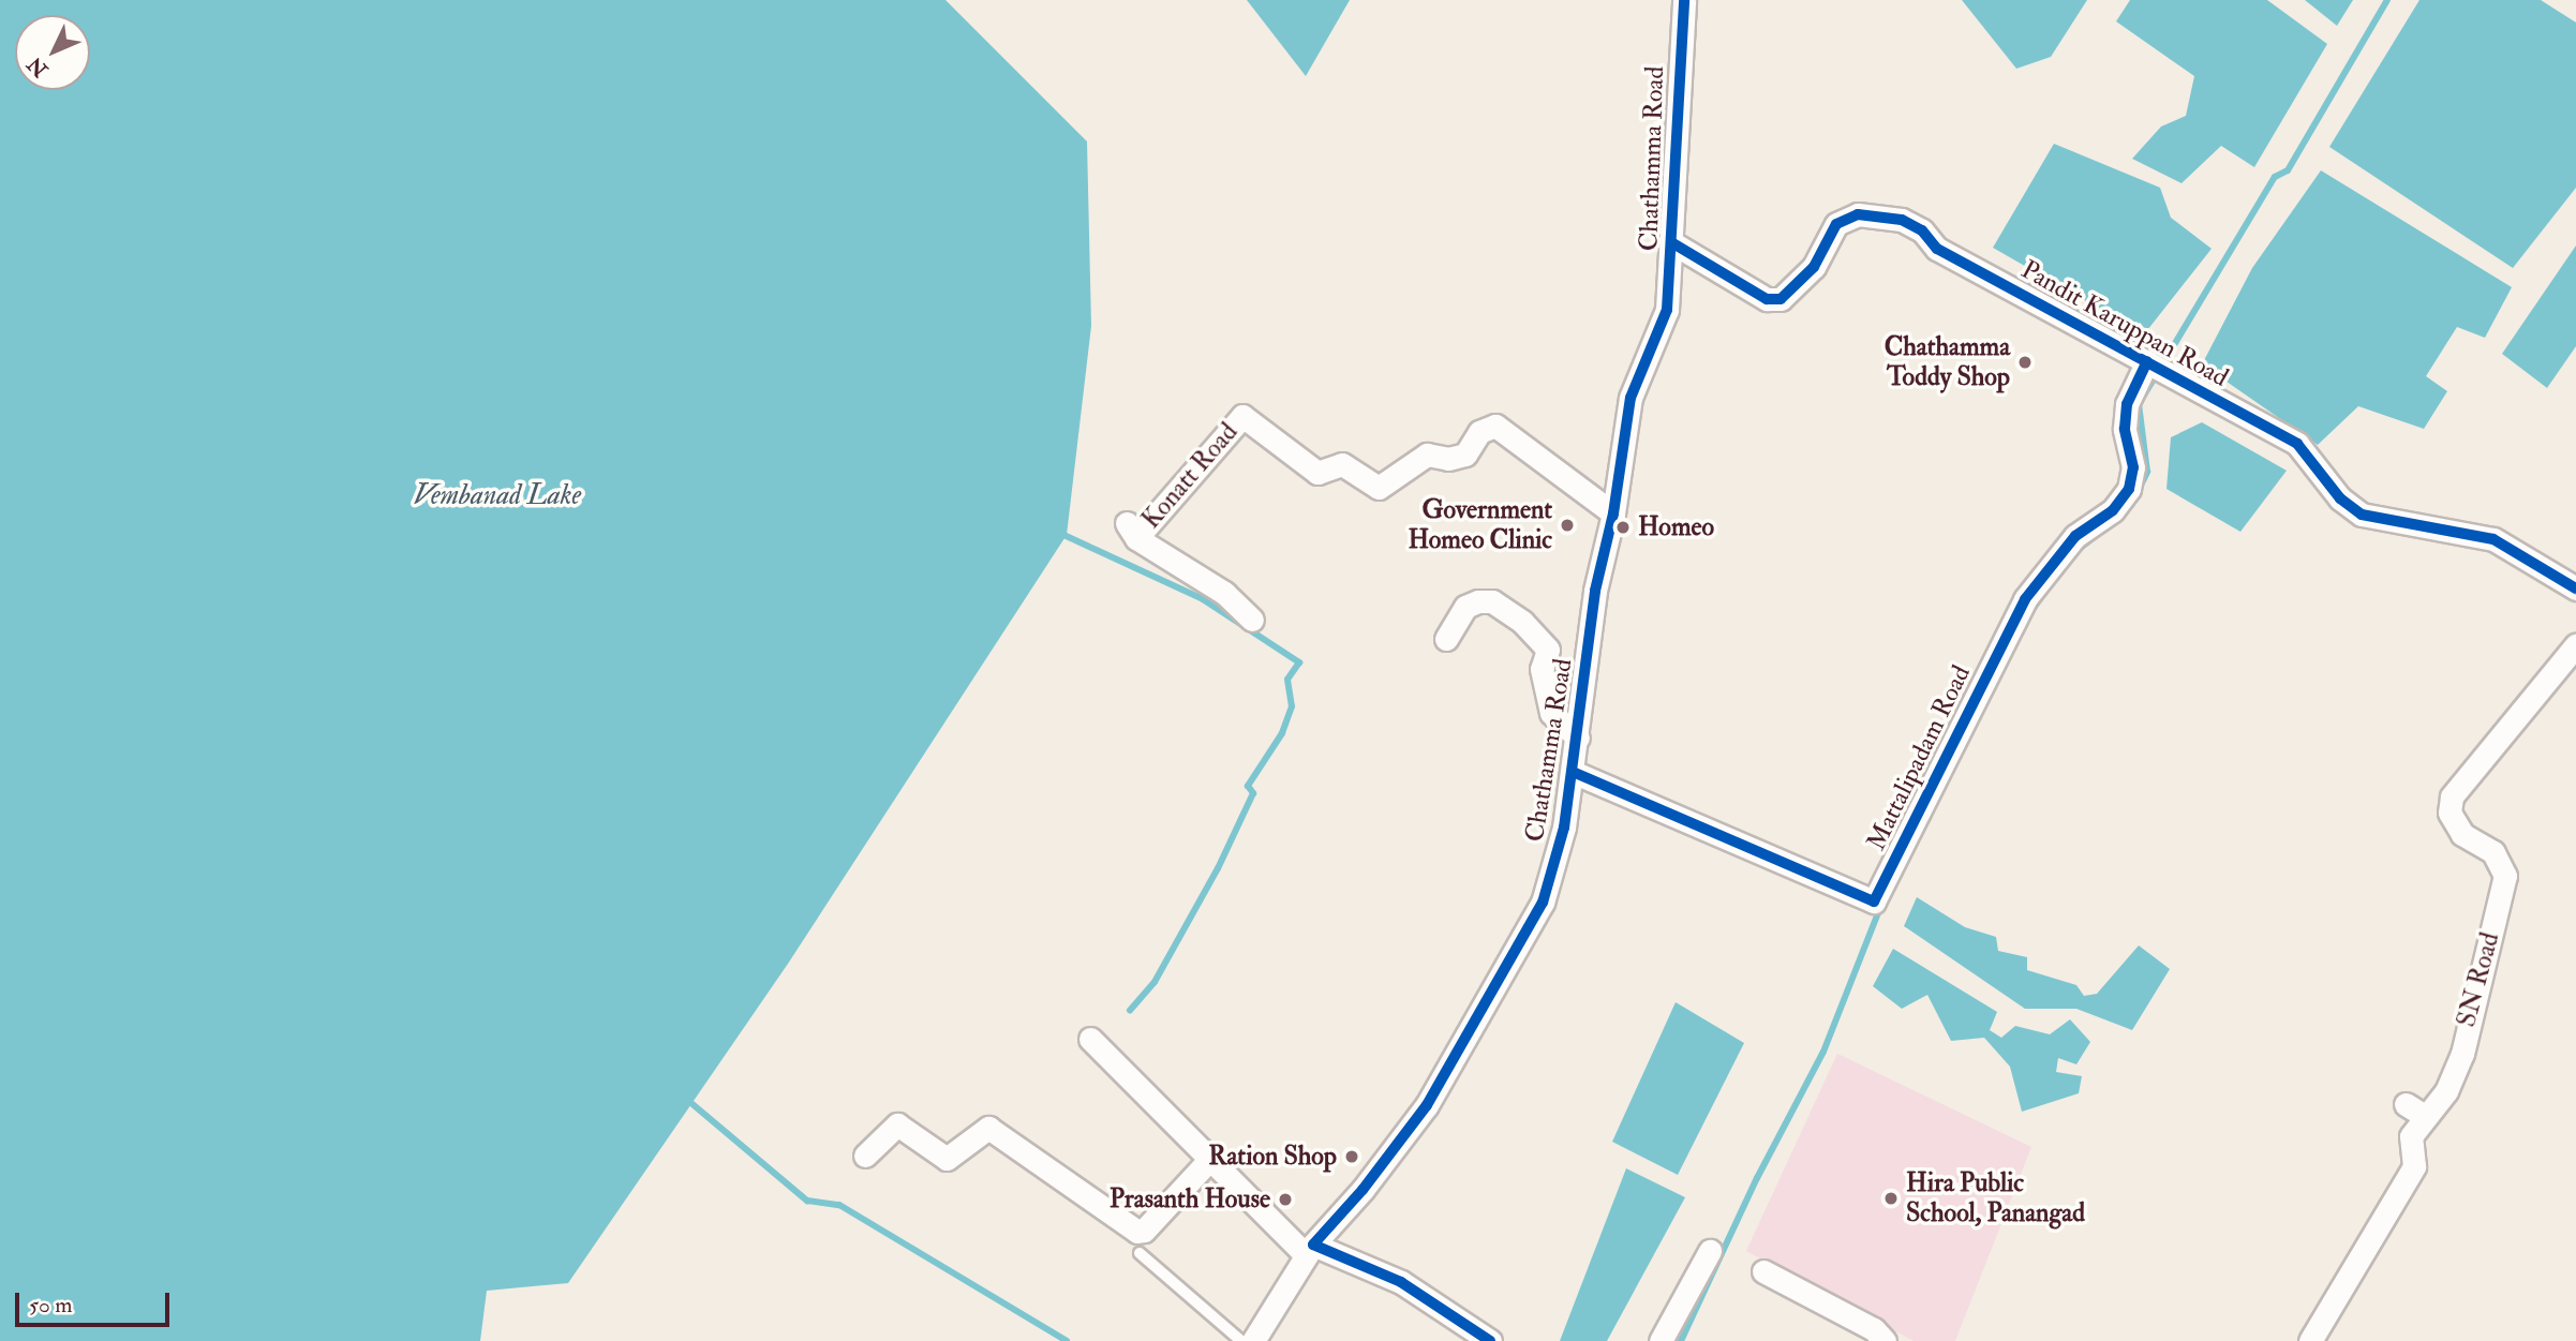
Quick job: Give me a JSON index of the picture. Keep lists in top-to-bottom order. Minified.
{"streets":{"street":["Chathamma Road","Pandit Karuppan Road","Konatt Road","Mattalipadam Road","SN Road"]},"crossings":[["Chathamma Road","Pandit Karuppan Road"],["Chathamma Road","Konatt Road"],["Chathamma Road","Mattalipadam Road"],["Pandit Karuppan Road","Mattalipadam Road"]],"water":["Vembanad Lake"],"places":["Chathamma Toddy Shop","Government Homeo Clinic","Homeo","Ration Shop","Hira Public School, Panangad","Prasanth House"],"scale_bar":"50 m","north":"bottom left"}
